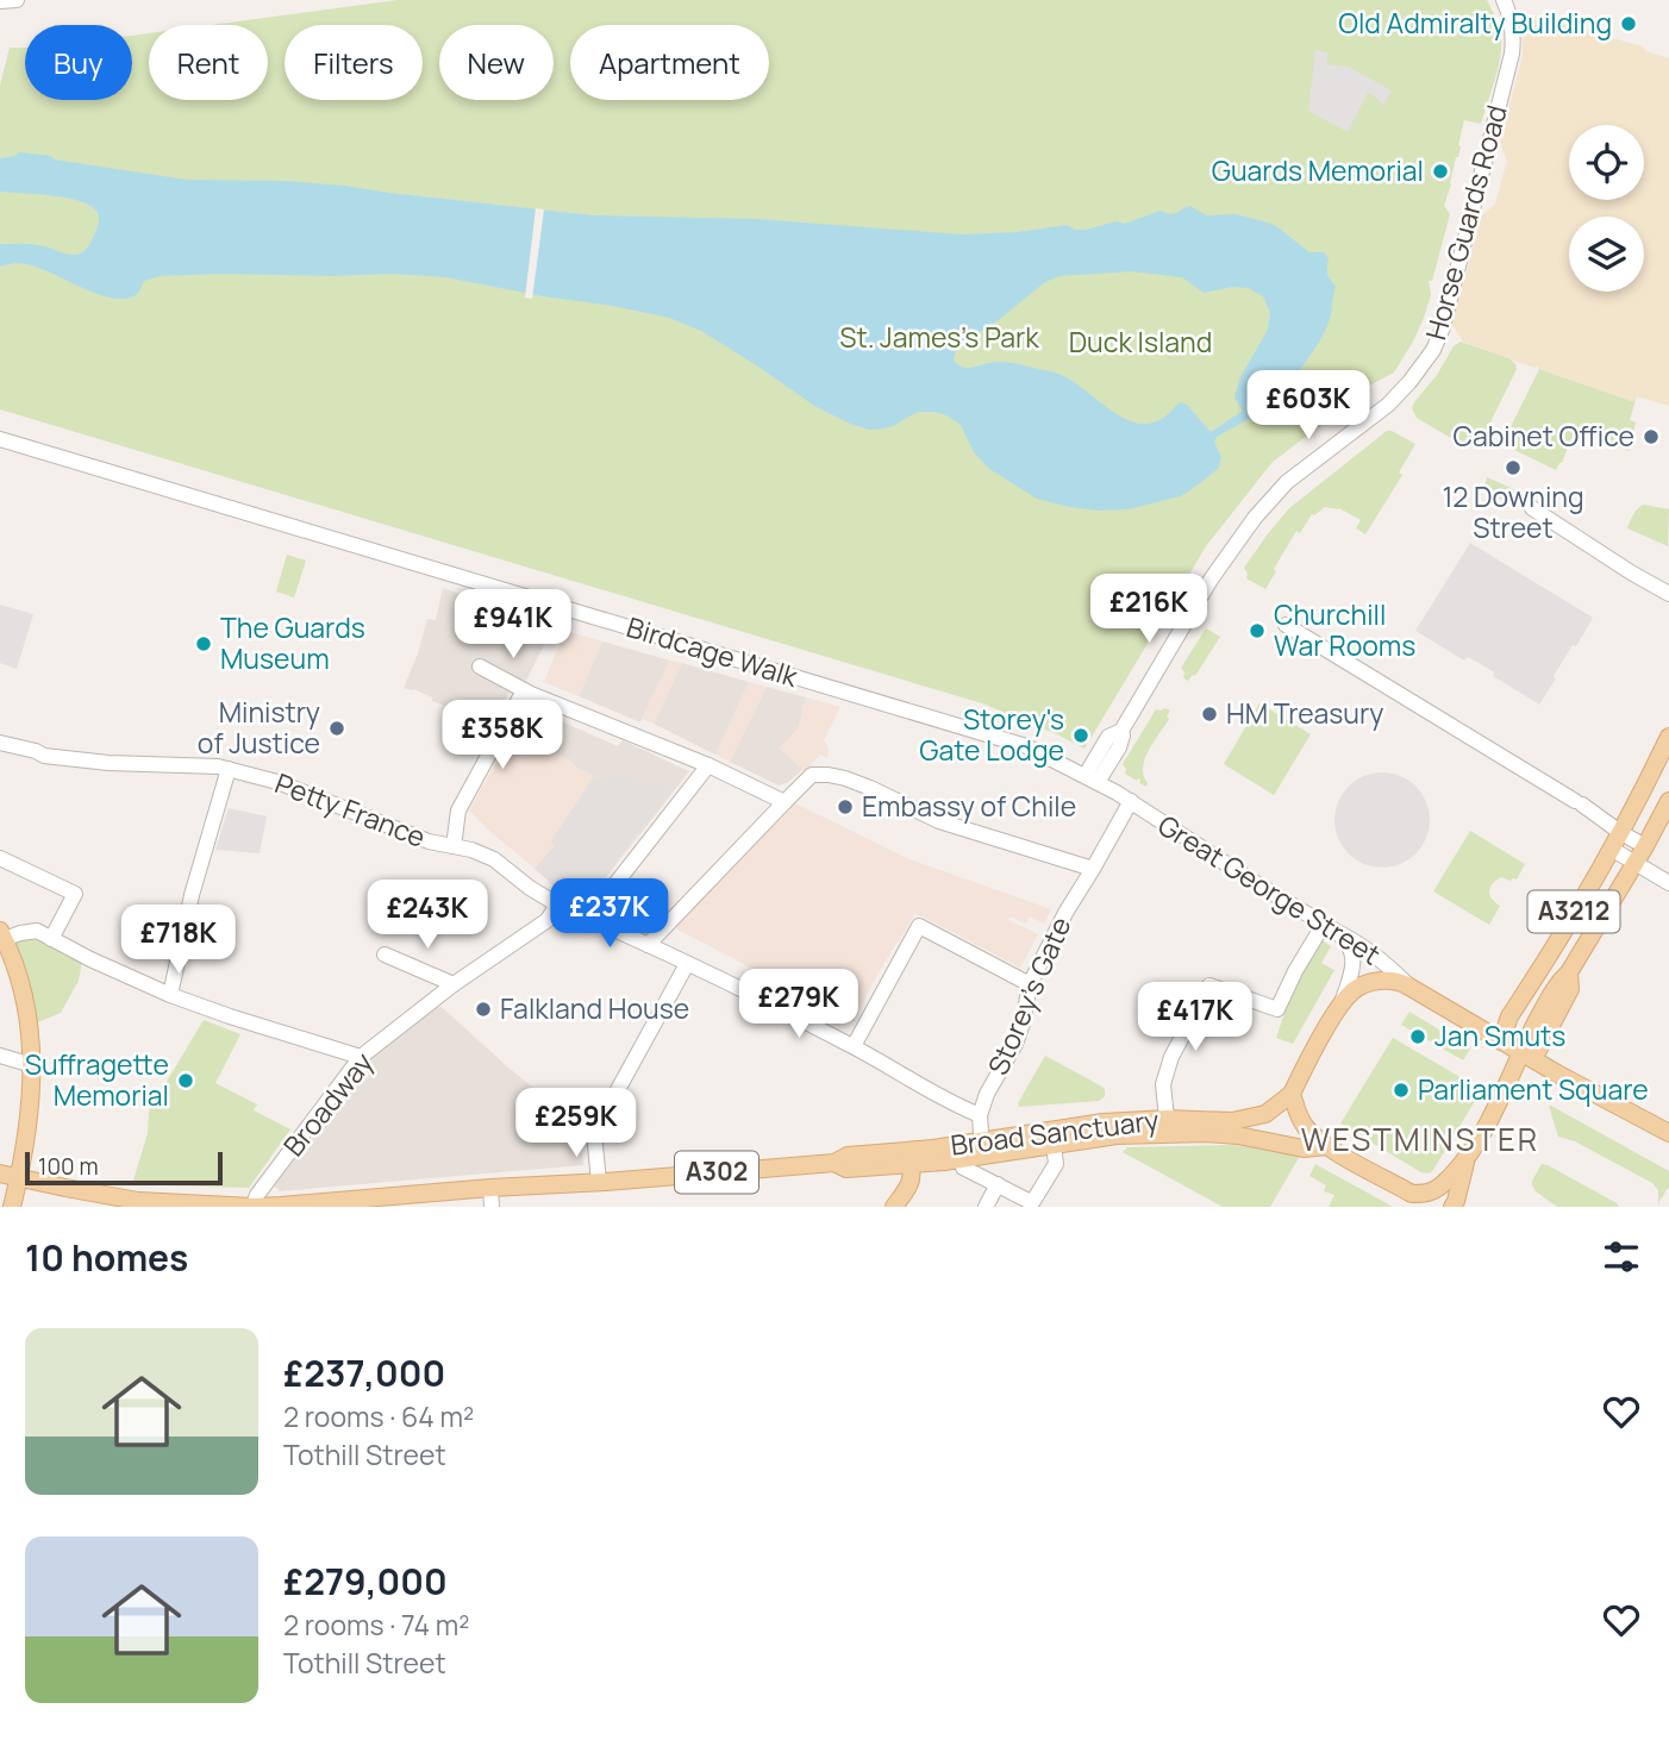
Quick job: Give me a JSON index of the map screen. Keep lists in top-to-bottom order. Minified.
{"streets":{"main road":["Great George Street","A3212","Broad Sanctuary","A302"],"street":["Horse Guards Road","Birdcage Walk","Petty France","Storey's Gate","Broadway"]},"crossings":[["Horse Guards Road","Birdcage Walk"],["Horse Guards Road","Great George Street"],["Birdcage Walk","Great George Street"],["Great George Street","A3212"],["Great George Street","Storey's Gate"],["Great George Street","Broad Sanctuary"],["Great George Street","A302"],["A3212","Broad Sanctuary"],["A3212","A302"],["Storey's Gate","Broad Sanctuary"],["Broadway","A302"],["Broad Sanctuary","A302"]],"districts":["WESTMINSTER"],"parks":["St. James's Park","Duck Island"],"places":["Old Admiralty Building","Guards Memorial","Cabinet Office","12 Downing Street","Churchill War Rooms","The Guards Museum","HM Treasury","Ministry of Justice","Storey's Gate Lodge","Embassy of Chile","Falkland House","Jan Smuts","Suffragette Memorial","Parliament Square"],"scale_bar":"100 m","page":{"chip":["Buy","Rent","Filters","New","Apartment"],"price":["£603K","£216K","£941K","£358K","£237K","£243K","£718K","£279K","£417K","£259K"],"scale":"100 m","heading":"10 homes","list":[{"name":"£237,000","note":"2 rooms · 64 m² · Tothill Street"},{"name":"£279,000","note":"2 rooms · 74 m² · Tothill Street"}]}}
